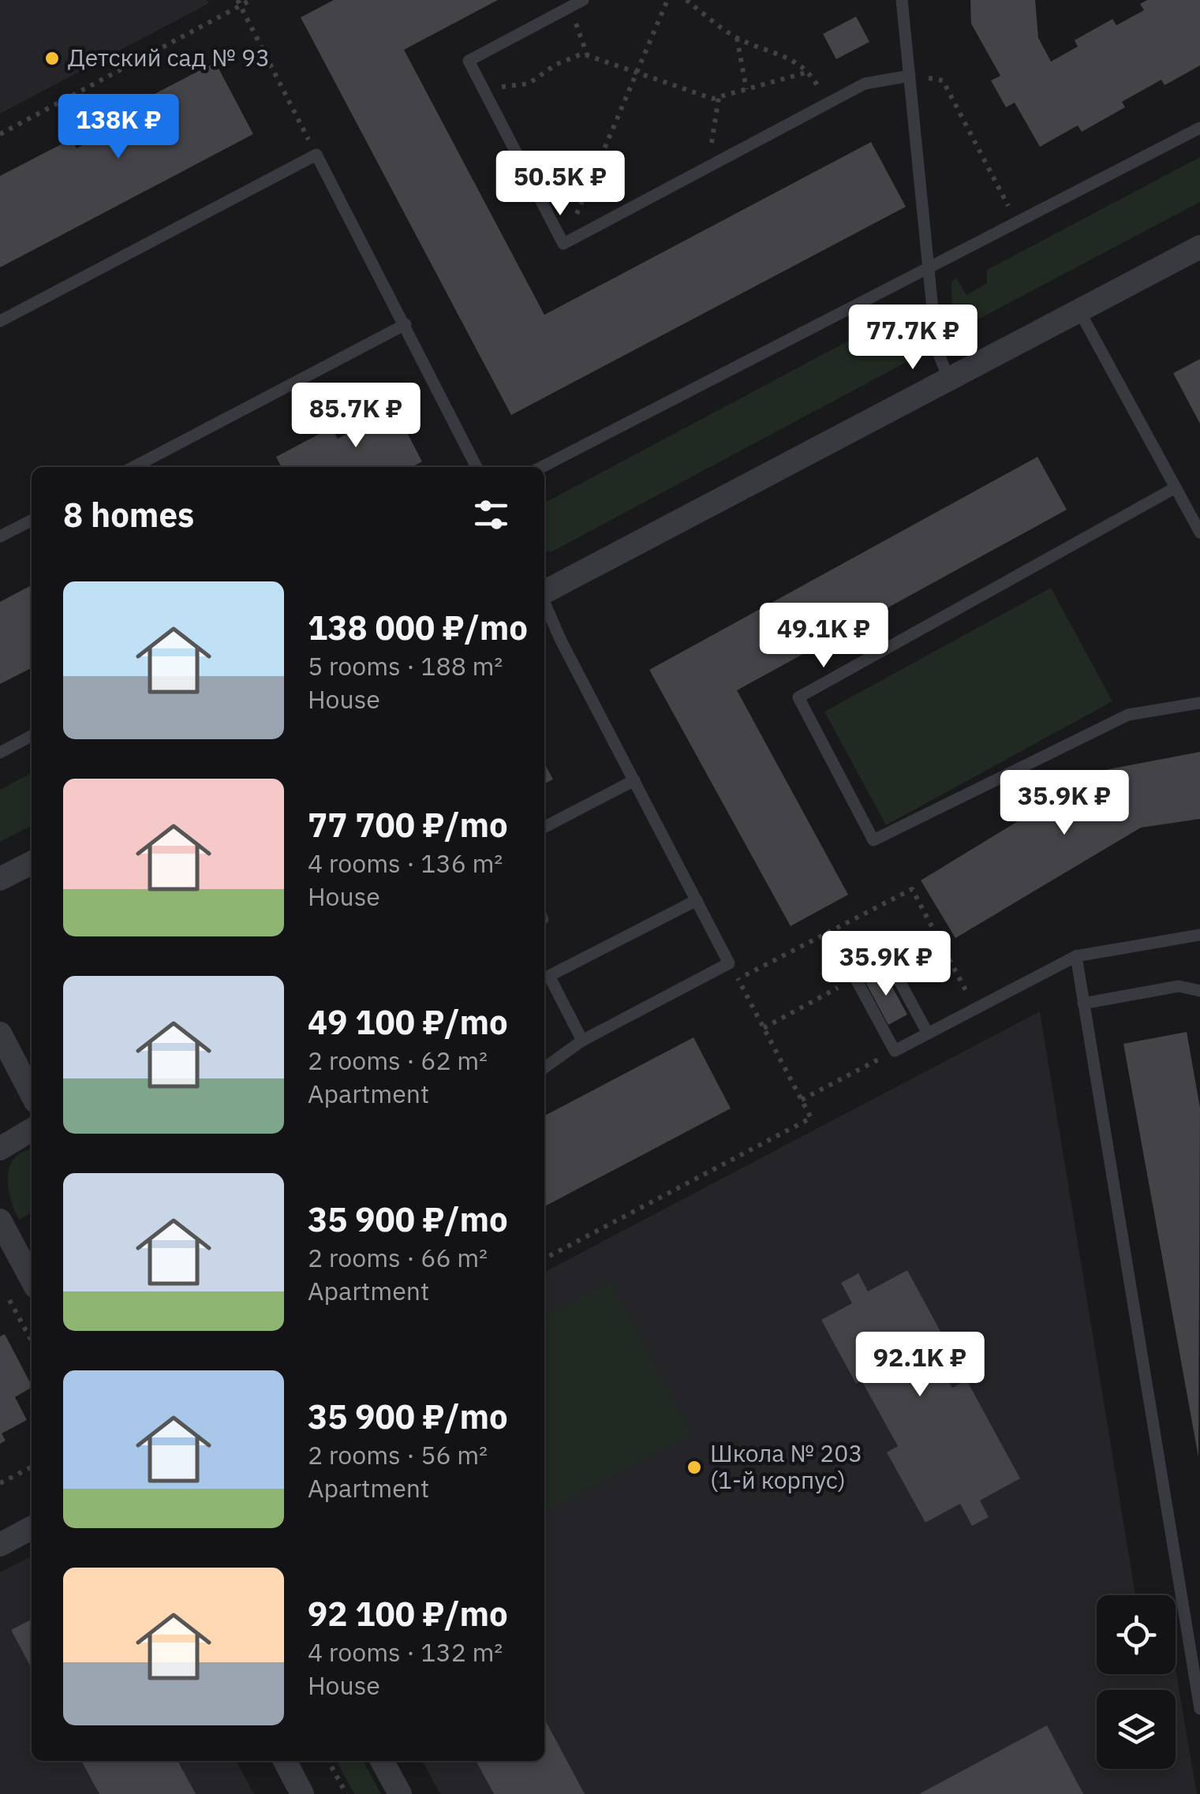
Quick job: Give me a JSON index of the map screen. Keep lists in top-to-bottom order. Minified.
{"places":["Детский сад № 93","Школа № 203 (1-й корпус)"],"page":{"price":["138K ₽","50.5K ₽","77.7K ₽","85.7K ₽","49.1K ₽","35.9K ₽","35.9K ₽","92.1K ₽"],"heading":"8 homes","list":[{"name":"138 000 ₽/mo","note":"5 rooms · 188 m² · House"},{"name":"77 700 ₽/mo","note":"4 rooms · 136 m² · House"},{"name":"49 100 ₽/mo","note":"2 rooms · 62 m² · Apartment"},{"name":"35 900 ₽/mo","note":"2 rooms · 66 m² · Apartment"},{"name":"35 900 ₽/mo","note":"2 rooms · 56 m² · Apartment"},{"name":"92 100 ₽/mo","note":"4 rooms · 132 m² · House"}]}}
